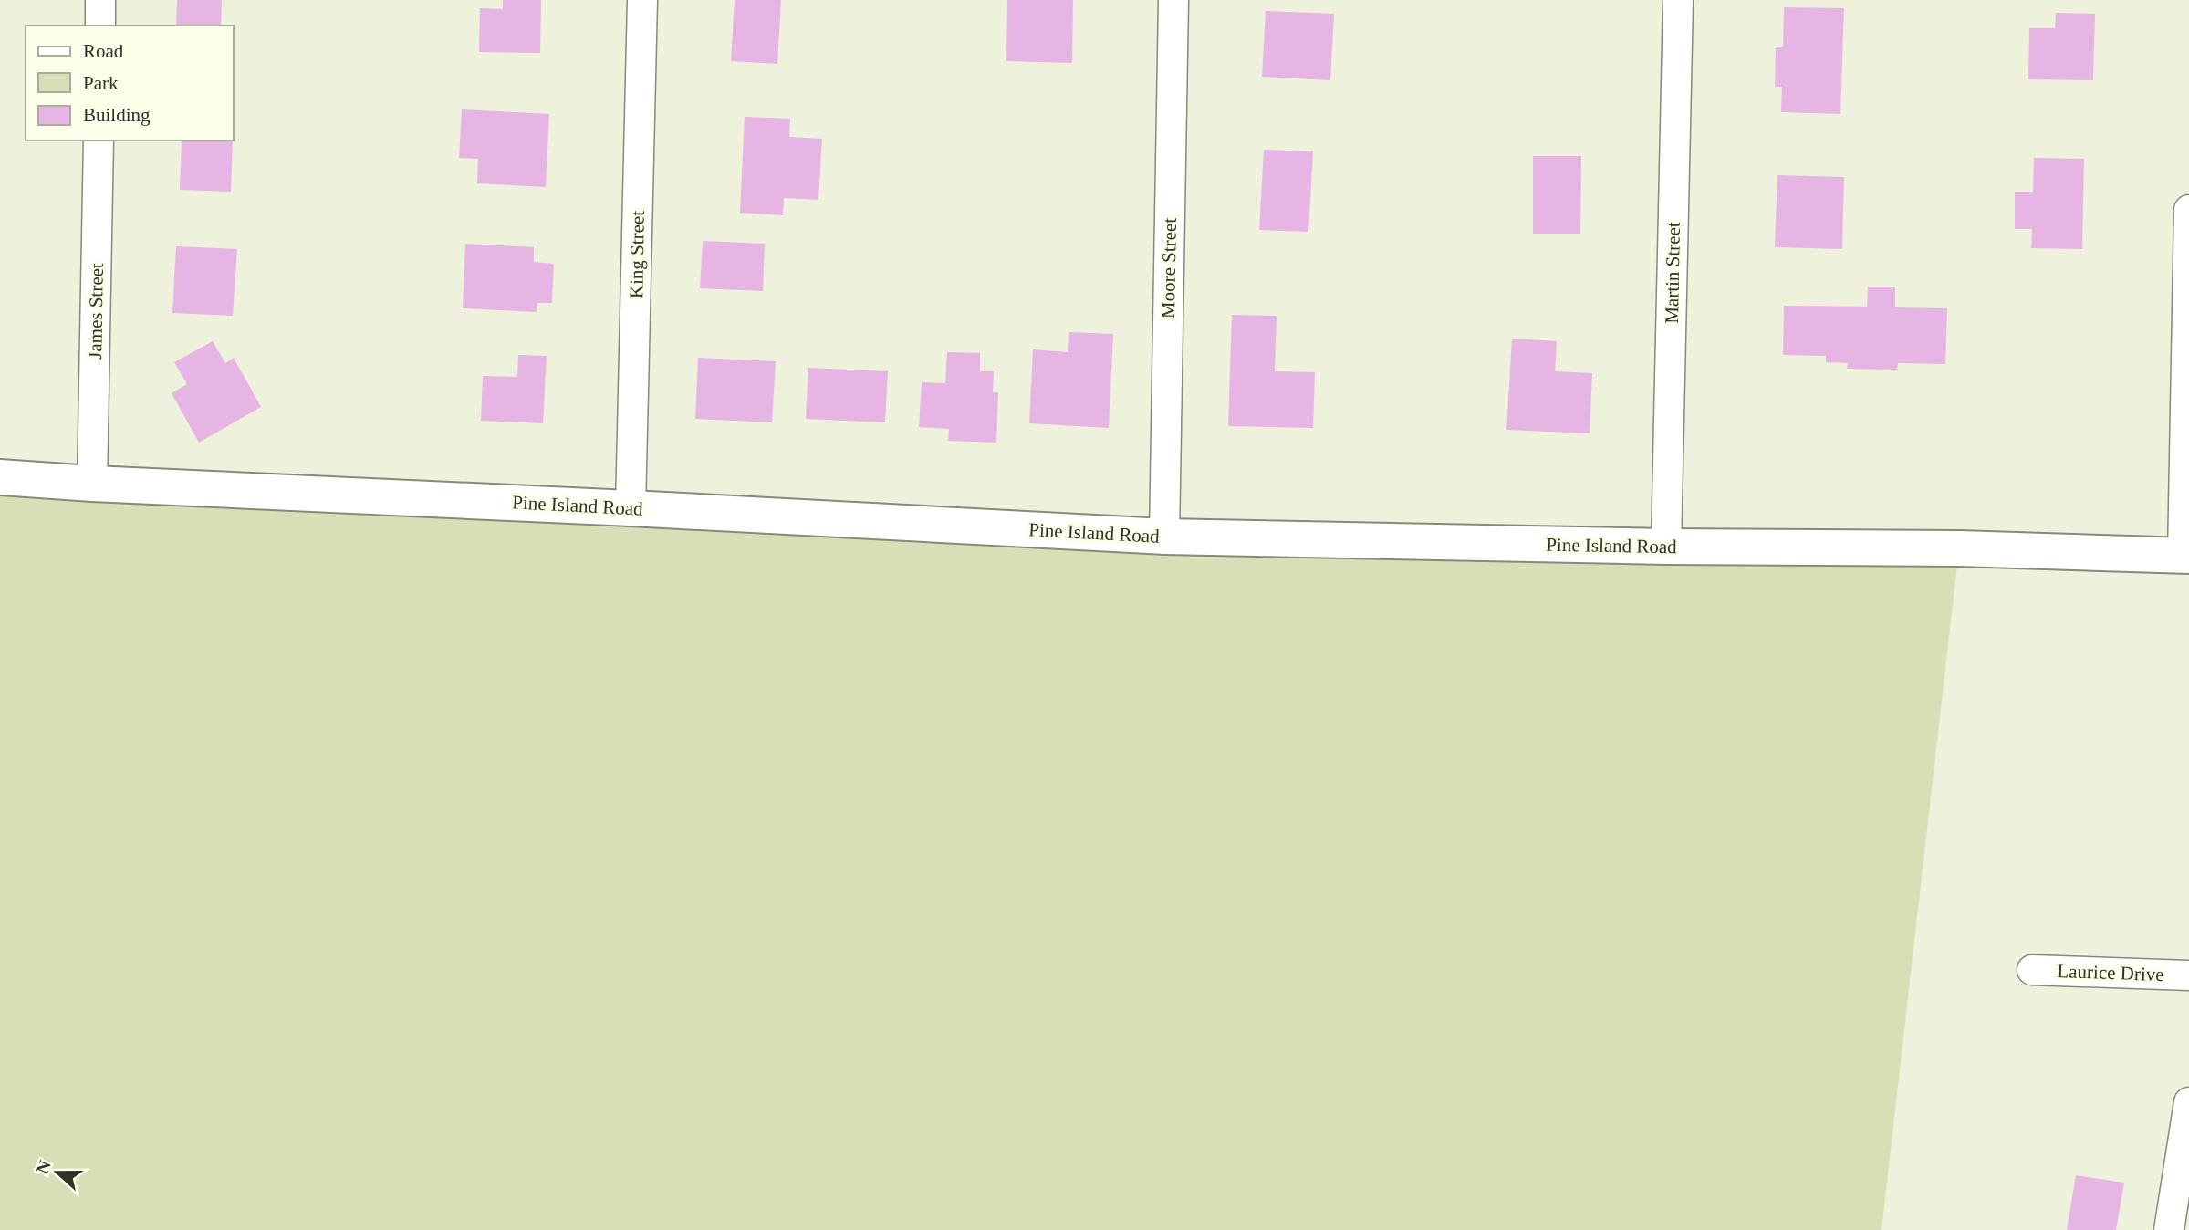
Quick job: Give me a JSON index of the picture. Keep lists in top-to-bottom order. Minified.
{"streets":{"street":["King Street","Moore Street","Martin Street","James Street","Pine Island Road","Laurice Drive"]},"crossings":[["King Street","Pine Island Road"],["Moore Street","Pine Island Road"],["Martin Street","Pine Island Road"],["James Street","Pine Island Road"]],"legend":["Road","Park","Building"],"north":"left"}
